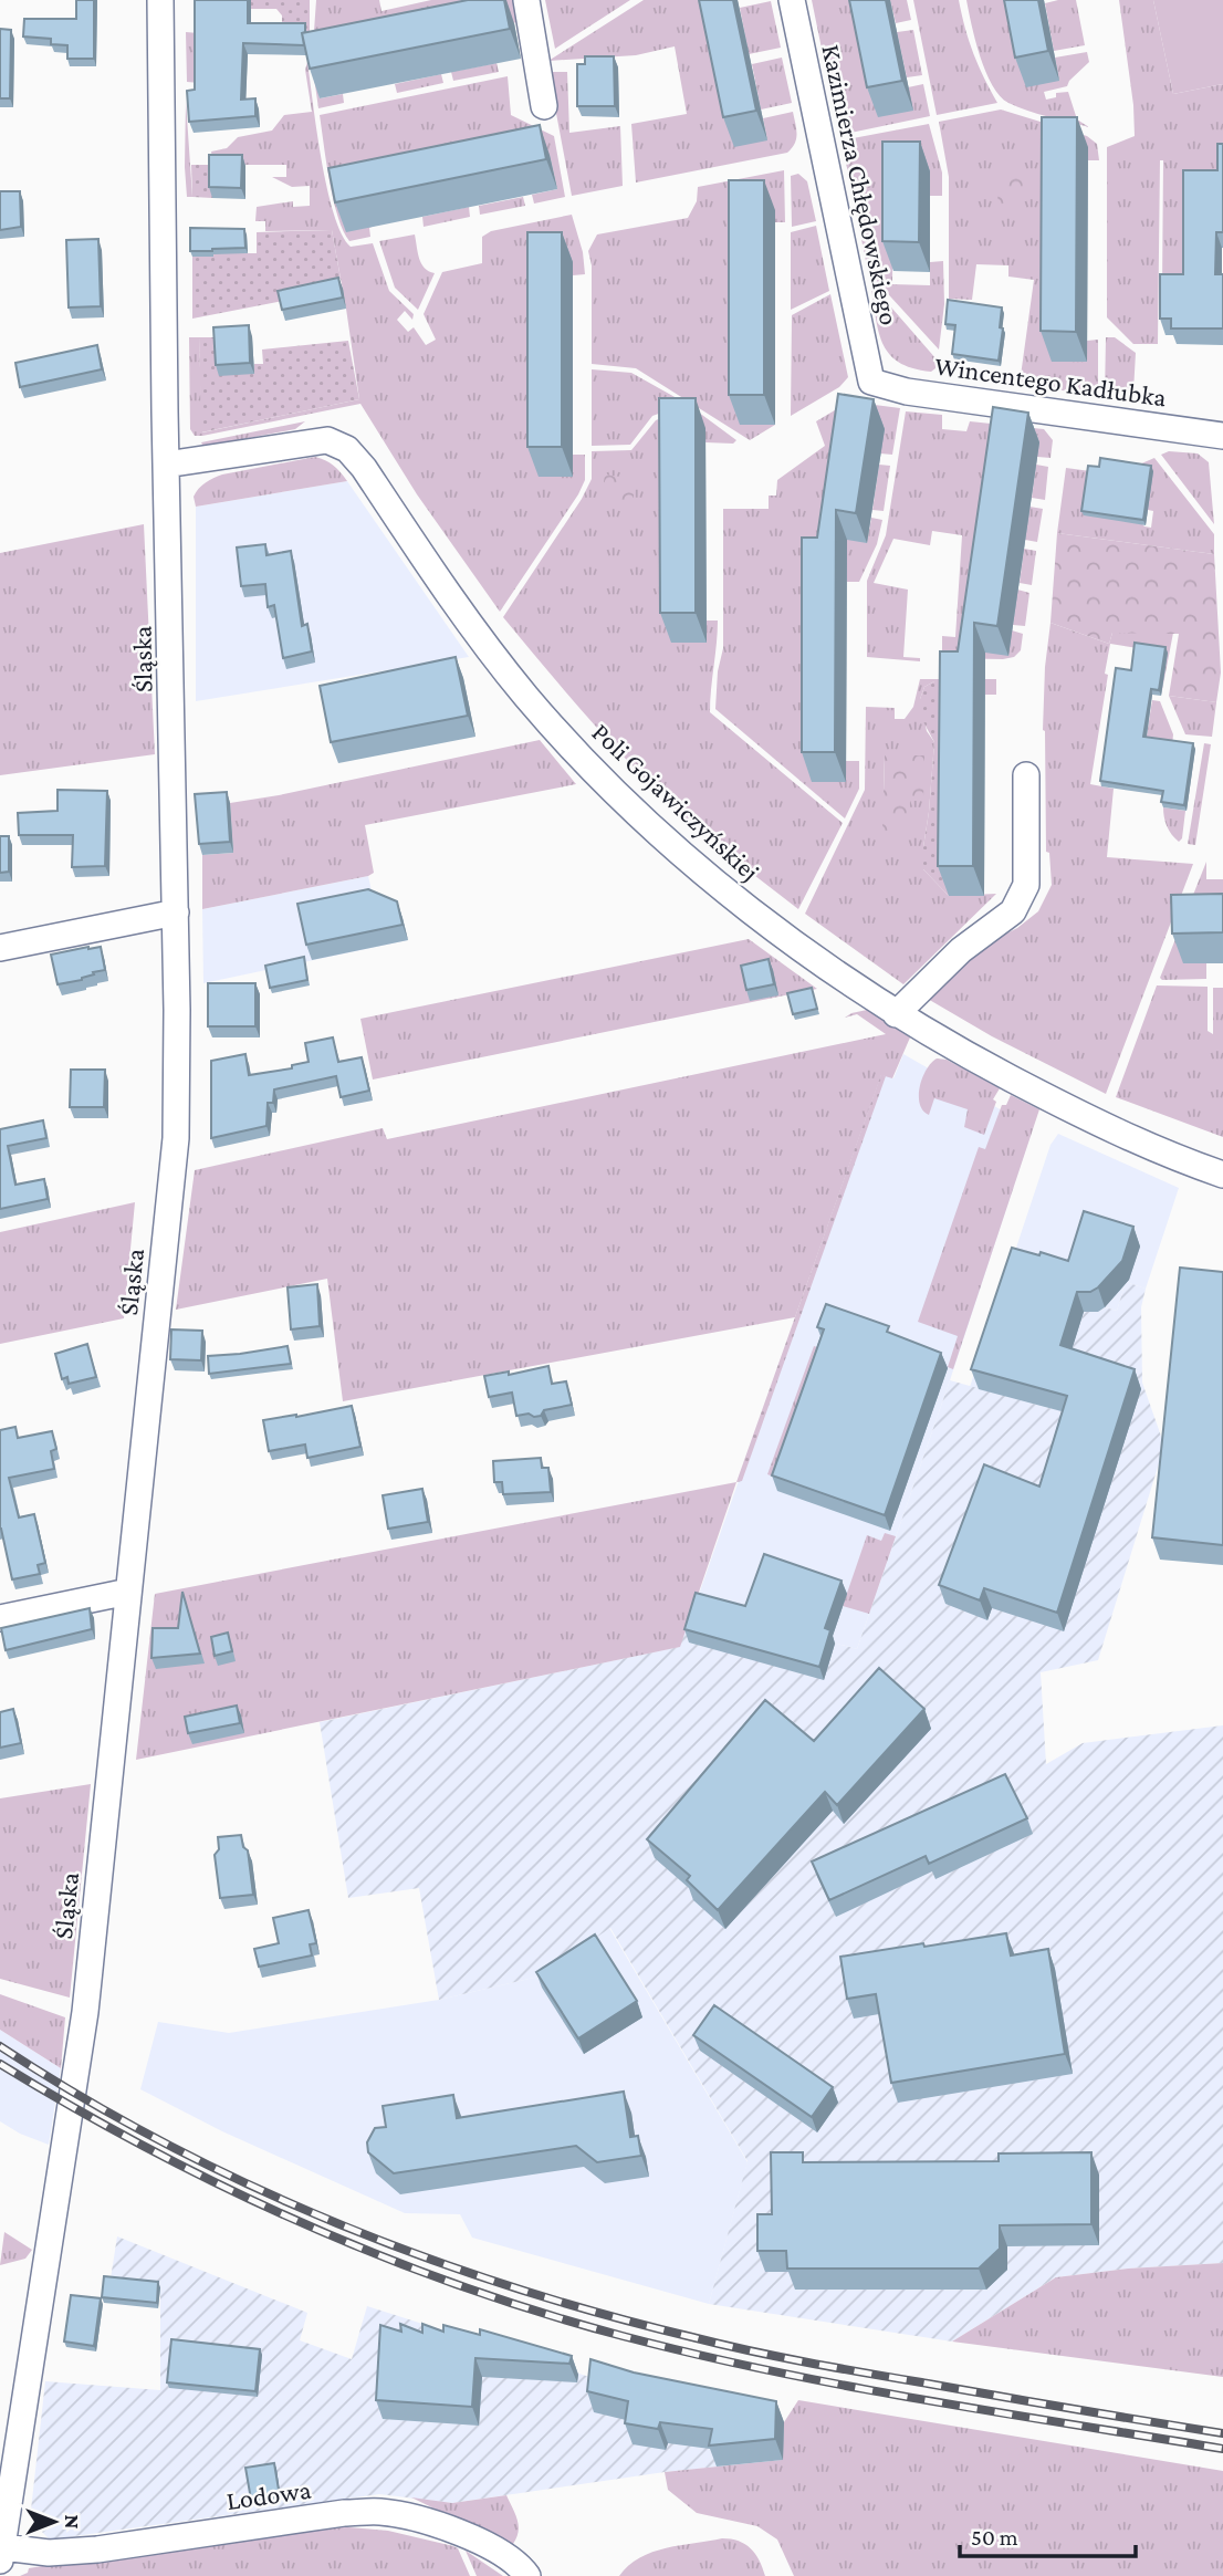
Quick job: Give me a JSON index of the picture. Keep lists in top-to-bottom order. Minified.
{"streets":{"street":["Kazimierza Chłędowskiego","Wincentego Kadłubka","Śląska","Poli Gojawiczyńskiej","Lodowa"]},"crossings":[["Kazimierza Chłędowskiego","Wincentego Kadłubka"],["Śląska","Poli Gojawiczyńskiej"],["Śląska","Lodowa"]],"scale_bar":"50 m","north":"right"}
